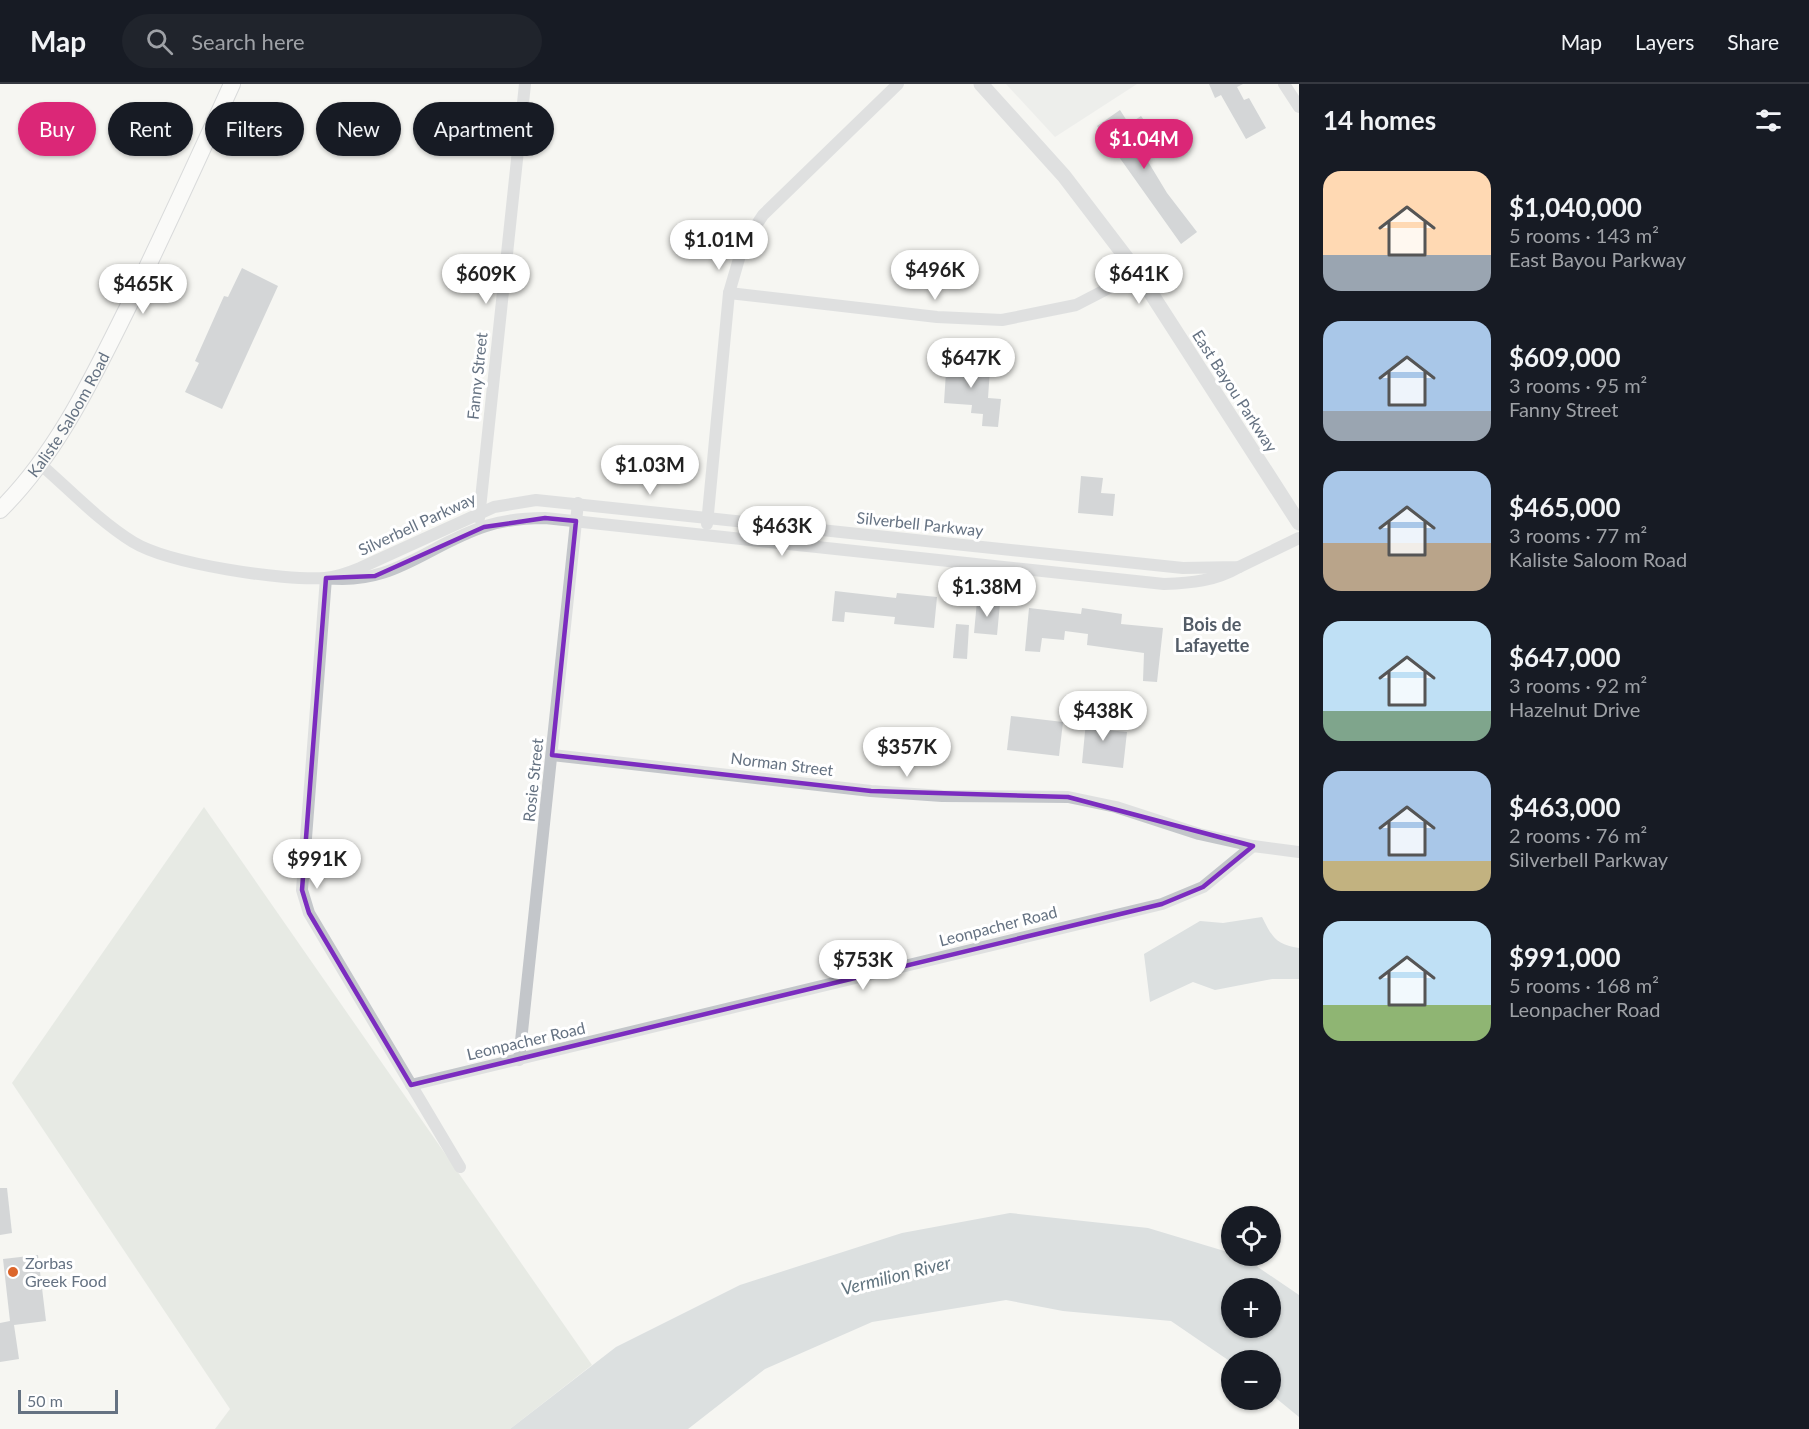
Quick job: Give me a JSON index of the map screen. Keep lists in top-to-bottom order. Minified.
{"streets":{"main road":["Kaliste Saloom Road"],"street":["Fanny Street","East Bayou Parkway","Silverbell Parkway","Norman Street","Rosie Street","Leonpacher Road"]},"crossings":[["Fanny Street","Silverbell Parkway"],["Kaliste Saloom Road","Silverbell Parkway"],["Silverbell Parkway","Rosie Street"],["Norman Street","Rosie Street"],["Norman Street","Leonpacher Road"],["Rosie Street","Leonpacher Road"]],"districts":["Bois de Lafayette"],"water":["Vermilion River"],"places":["Zorbas Greek Food"],"scale_bar":"50 m","page":{"header":"Map","search":"Search here","nav":["Map","Layers","Share"],"heading":"14 homes","chip":["Buy","Rent","Filters","New","Apartment"],"price":["$1.04M","$1.01M","$496K","$609K","$641K","$465K","$647K","$1.03M","$463K","$1.38M","$438K","$357K","$991K","$753K"],"list":[{"name":"$1,040,000","note":"5 rooms · 143 m² · East Bayou Parkway"},{"name":"$609,000","note":"3 rooms · 95 m² · Fanny Street"},{"name":"$465,000","note":"3 rooms · 77 m² · Kaliste Saloom Road"},{"name":"$647,000","note":"3 rooms · 92 m² · Hazelnut Drive"},{"name":"$463,000","note":"2 rooms · 76 m² · Silverbell Parkway"},{"name":"$991,000","note":"5 rooms · 168 m² · Leonpacher Road"}],"map_buttons":["+","−"],"scale":"50 m"}}
